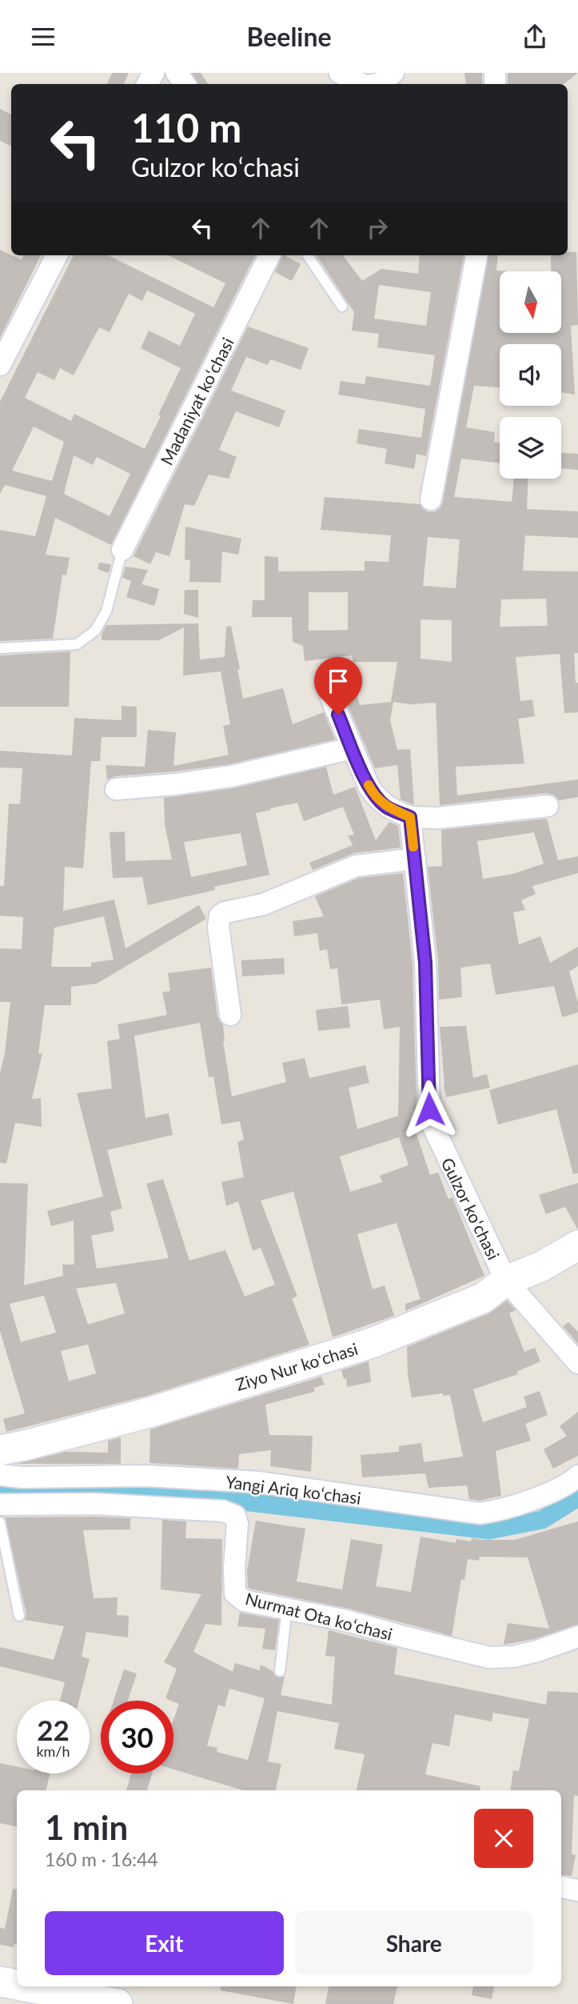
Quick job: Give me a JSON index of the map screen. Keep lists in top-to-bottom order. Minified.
{"streets":{"street":["Madaniyat koʻchasi","Gulzor koʻchasi","Ziyo Nur koʻchasi","Yangi Ariq koʻchasi","Nurmat Ota koʻchasi"]},"crossings":[["Gulzor koʻchasi","Ziyo Nur koʻchasi"]],"north":"bottom","page":{"header":"Beeline","turn":["110 m","Gulzor koʻchasi"],"speed":"22 km/h","limit":"30","heading":["1 min","160 m · 16:44"],"buttons":["Exit","Share"]}}
